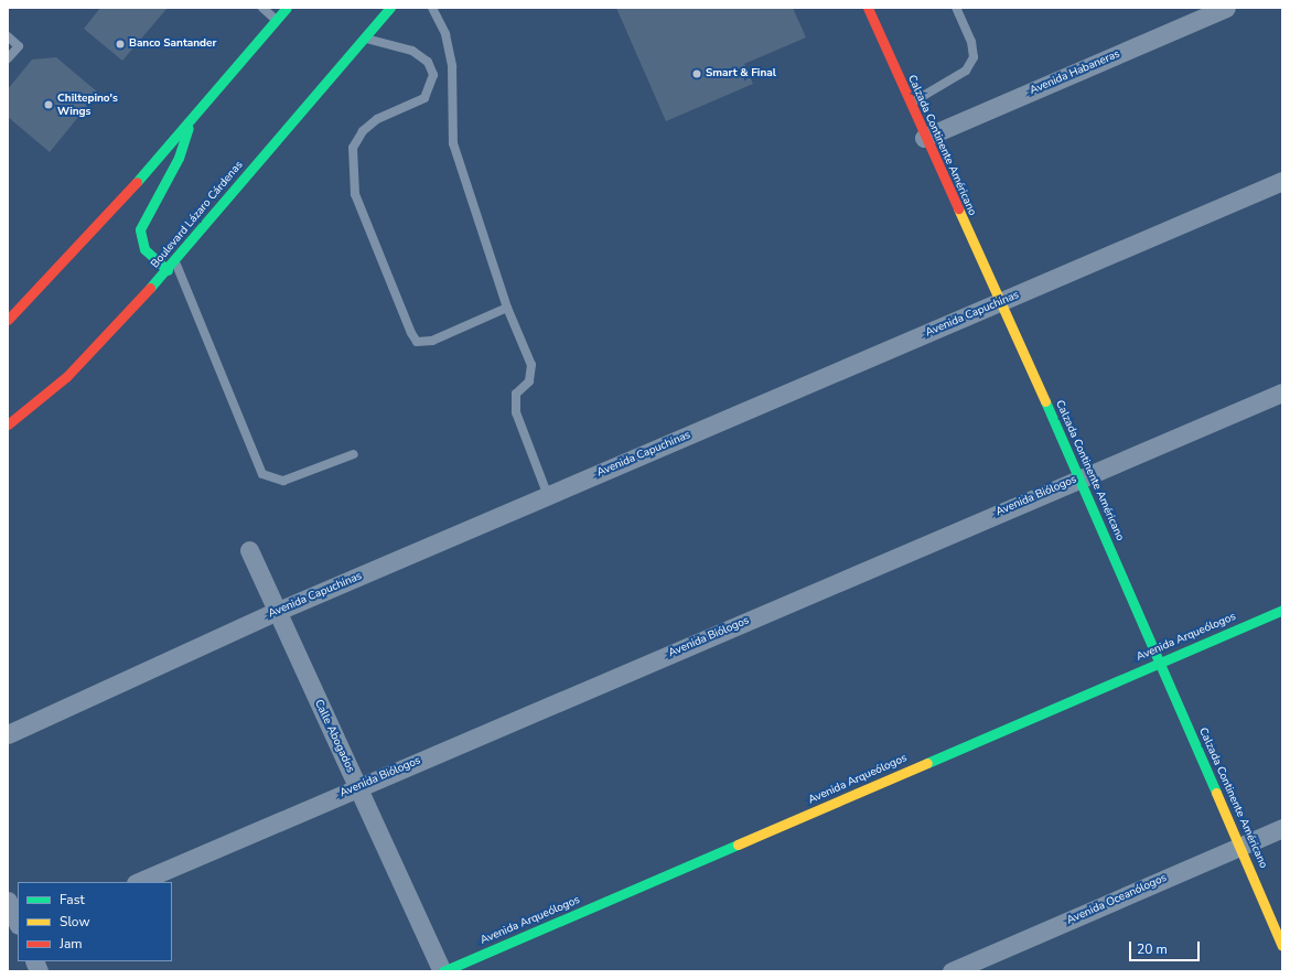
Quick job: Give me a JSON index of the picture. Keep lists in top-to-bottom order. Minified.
{"streets":{"street":["Avenida Habaneras","Calzada Continente Américano","Boulevard Lázaro Cárdenas","Avenida Capuchinas","Avenida Biólogos","Avenida Arqueólogos","Calle Abogados","Avenida Oceanólogos"]},"crossings":[["Avenida Habaneras","Calzada Continente Américano"],["Calzada Continente Américano","Avenida Capuchinas"],["Calzada Continente Américano","Avenida Biólogos"],["Calzada Continente Américano","Avenida Arqueólogos"],["Calzada Continente Américano","Avenida Oceanólogos"],["Avenida Capuchinas","Calle Abogados"],["Avenida Biólogos","Calle Abogados"],["Avenida Arqueólogos","Calle Abogados"]],"places":["Banco Santander","Smart & Final","Chiltepino's Wings"],"legend":["Fast","Slow","Jam"],"scale_bar":"20 m"}
